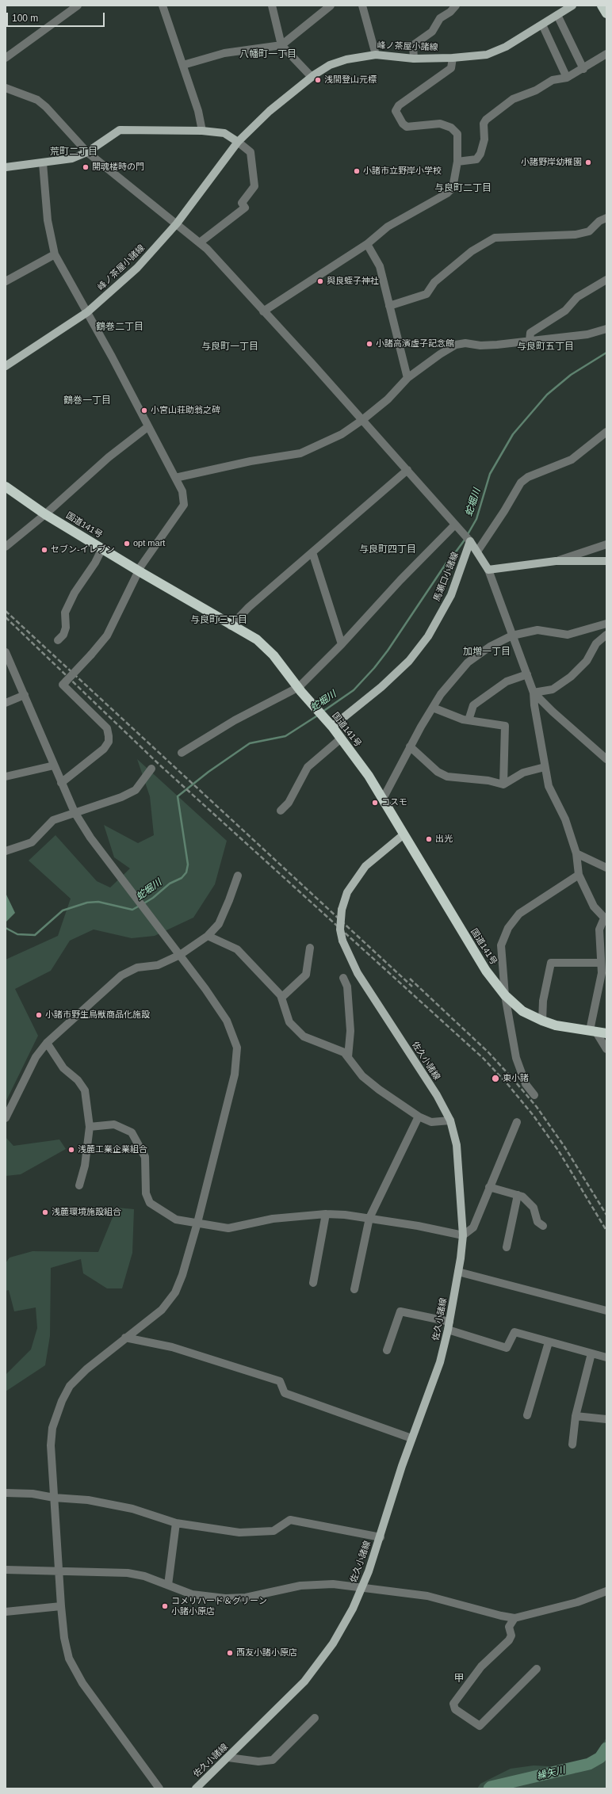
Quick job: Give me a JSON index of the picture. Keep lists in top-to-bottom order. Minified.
{"streets":{"highway":["国道141号"],"main road":["峰ノ茶屋小諸線","馬瀬口小諸線","佐久小諸線"]},"crossings":[["国道141号","馬瀬口小諸線"],["国道141号","佐久小諸線"]],"districts":["八幡町一丁目","荒町二丁目","与良町二丁目","鶴巻二丁目","与良町一丁目","与良町五丁目","鶴巻一丁目","与良町四丁目","与良町三丁目","加増一丁目","甲"],"water":["蛇堀川","繰矢川"],"places":["浅間登山元標","小諸野岸幼稚園","開魂楼時の門","小諸市立野岸小学校","與良蛭子神社","小諸高濱虚子記念館","小宮山荘助翁之碑","opt mart","セブン-イレブン","コスモ","出光","小諸市野生鳥獣商品化施設","東小諸","浅麓工業企業組合","浅麓環境施設組合","コメリハード＆グリーン 小諸小原店","西友小諸小原店"],"scale_bar":"100 m"}
